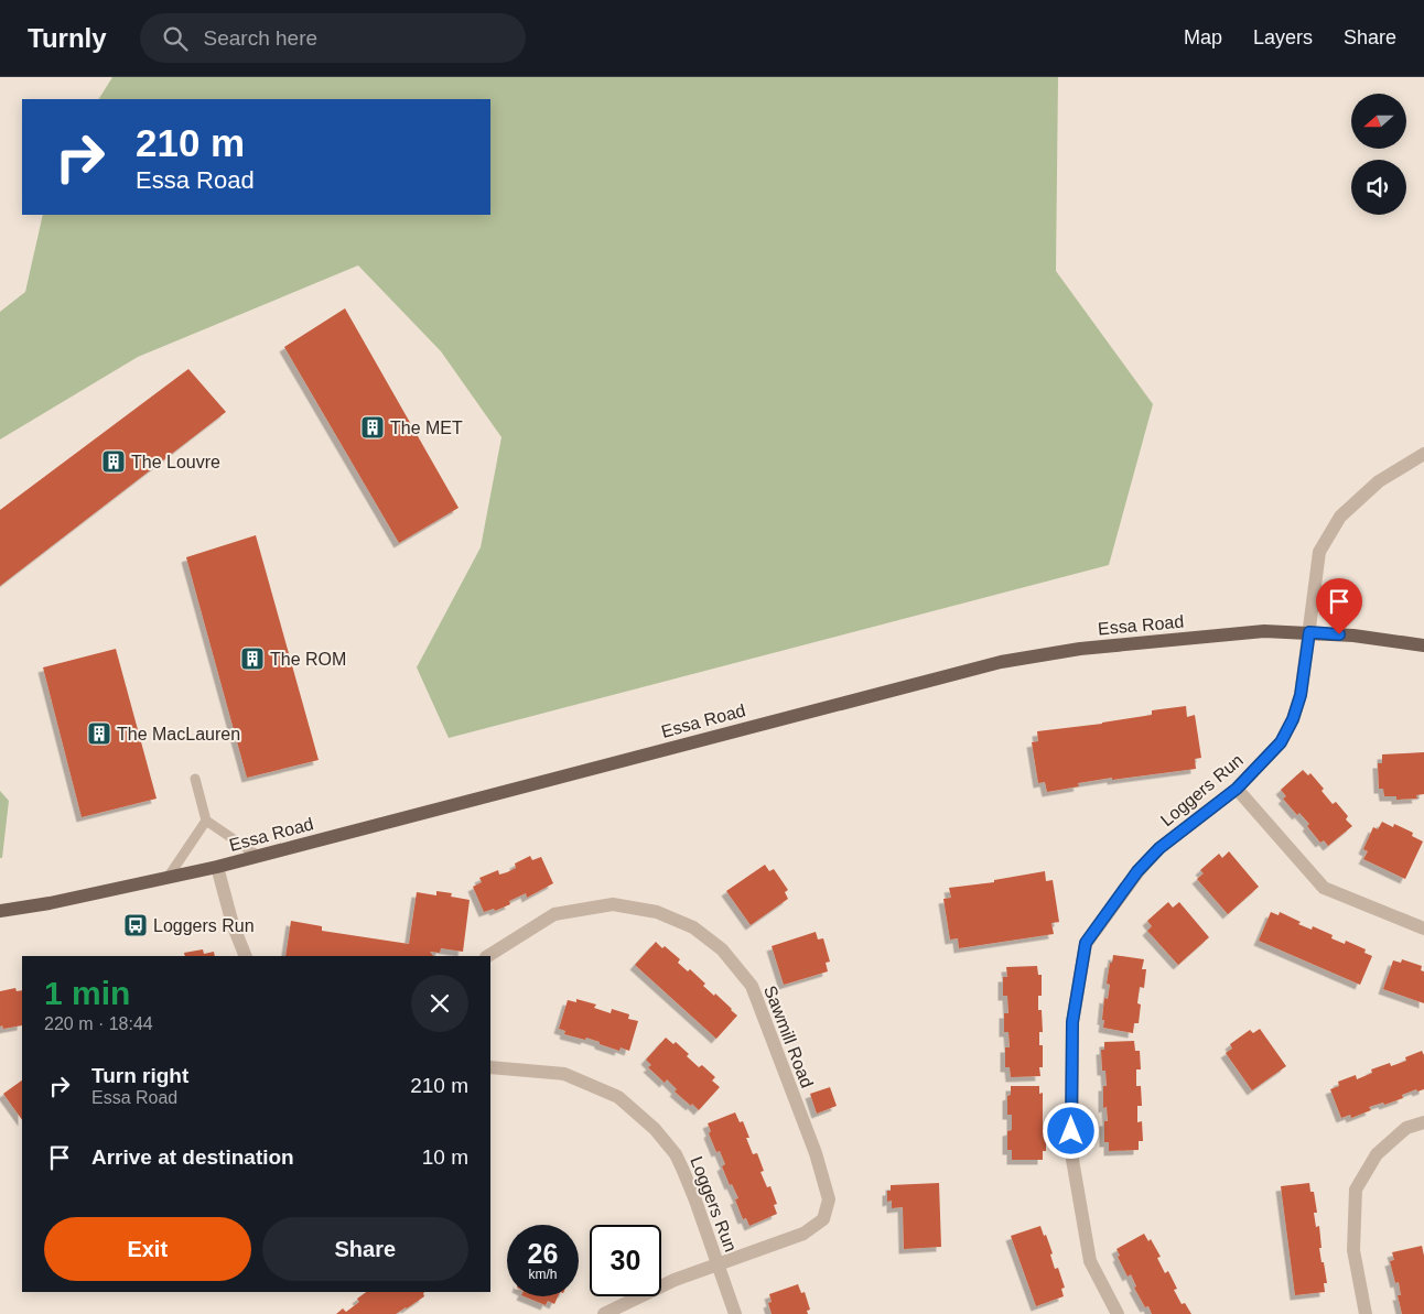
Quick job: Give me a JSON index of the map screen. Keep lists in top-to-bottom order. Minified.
{"streets":{"main road":["Essa Road"],"street":["Loggers Run","Sawmill Road"]},"crossings":[["Essa Road","Loggers Run"],["Loggers Run","Sawmill Road"]],"places":{"building":["The MET","The Louvre","The ROM","The MacLauren"],"bus stop":["Loggers Run"]},"north":"left","page":{"header":"Turnly","search":"Search here","nav":["Map","Layers","Share"],"turn":["210 m","Essa Road"],"heading":["1 min","220 m · 18:44"],"list":[{"name":"Turn right","note":"Essa Road","value":"210 m"},{"name":"Arrive at destination","value":"10 m"}],"buttons":["Exit","Share"],"speed":"26 km/h","limit":"30"}}
